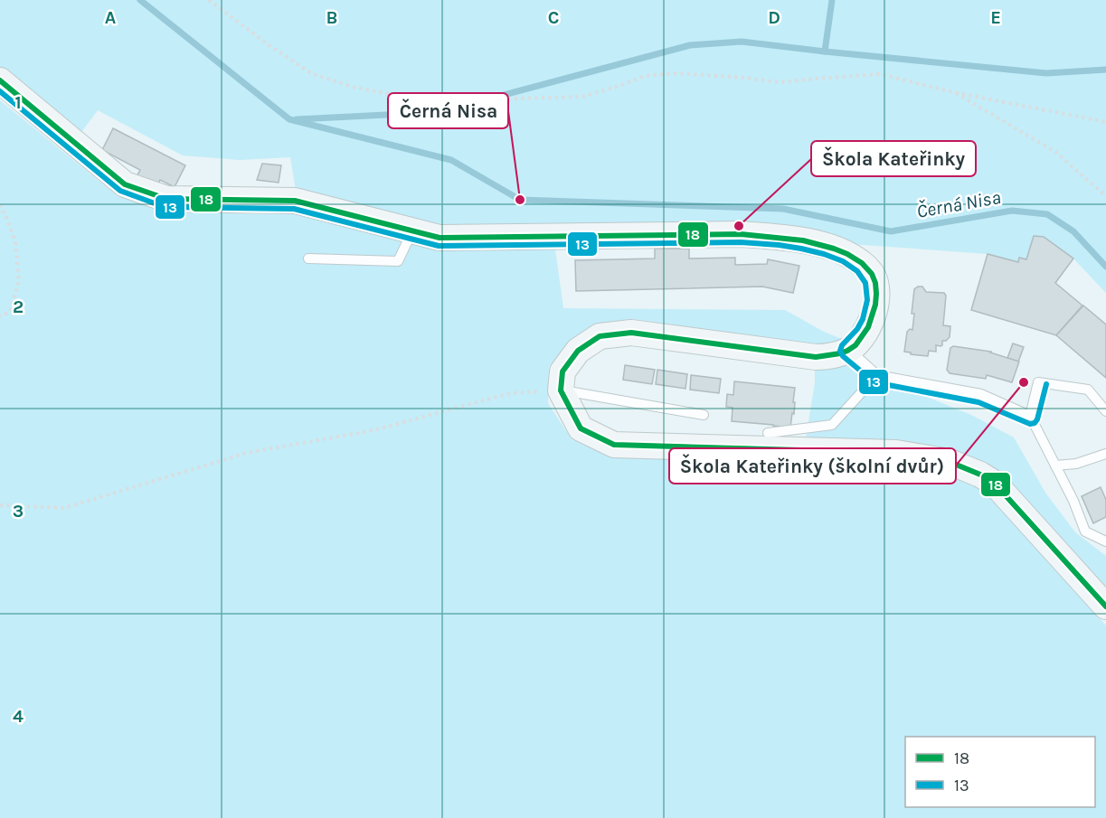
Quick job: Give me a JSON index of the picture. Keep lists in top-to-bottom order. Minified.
{"water":["Černá Nisa"],"places":["Černá Nisa","Škola Kateřinky","Škola Kateřinky (školní dvůr)"],"lines":["transit line 18","transit line 13"],"legend":["18","13"],"grid":{"columns":["A","B","C","D","E"],"rows":["1","2","3","4"]}}
